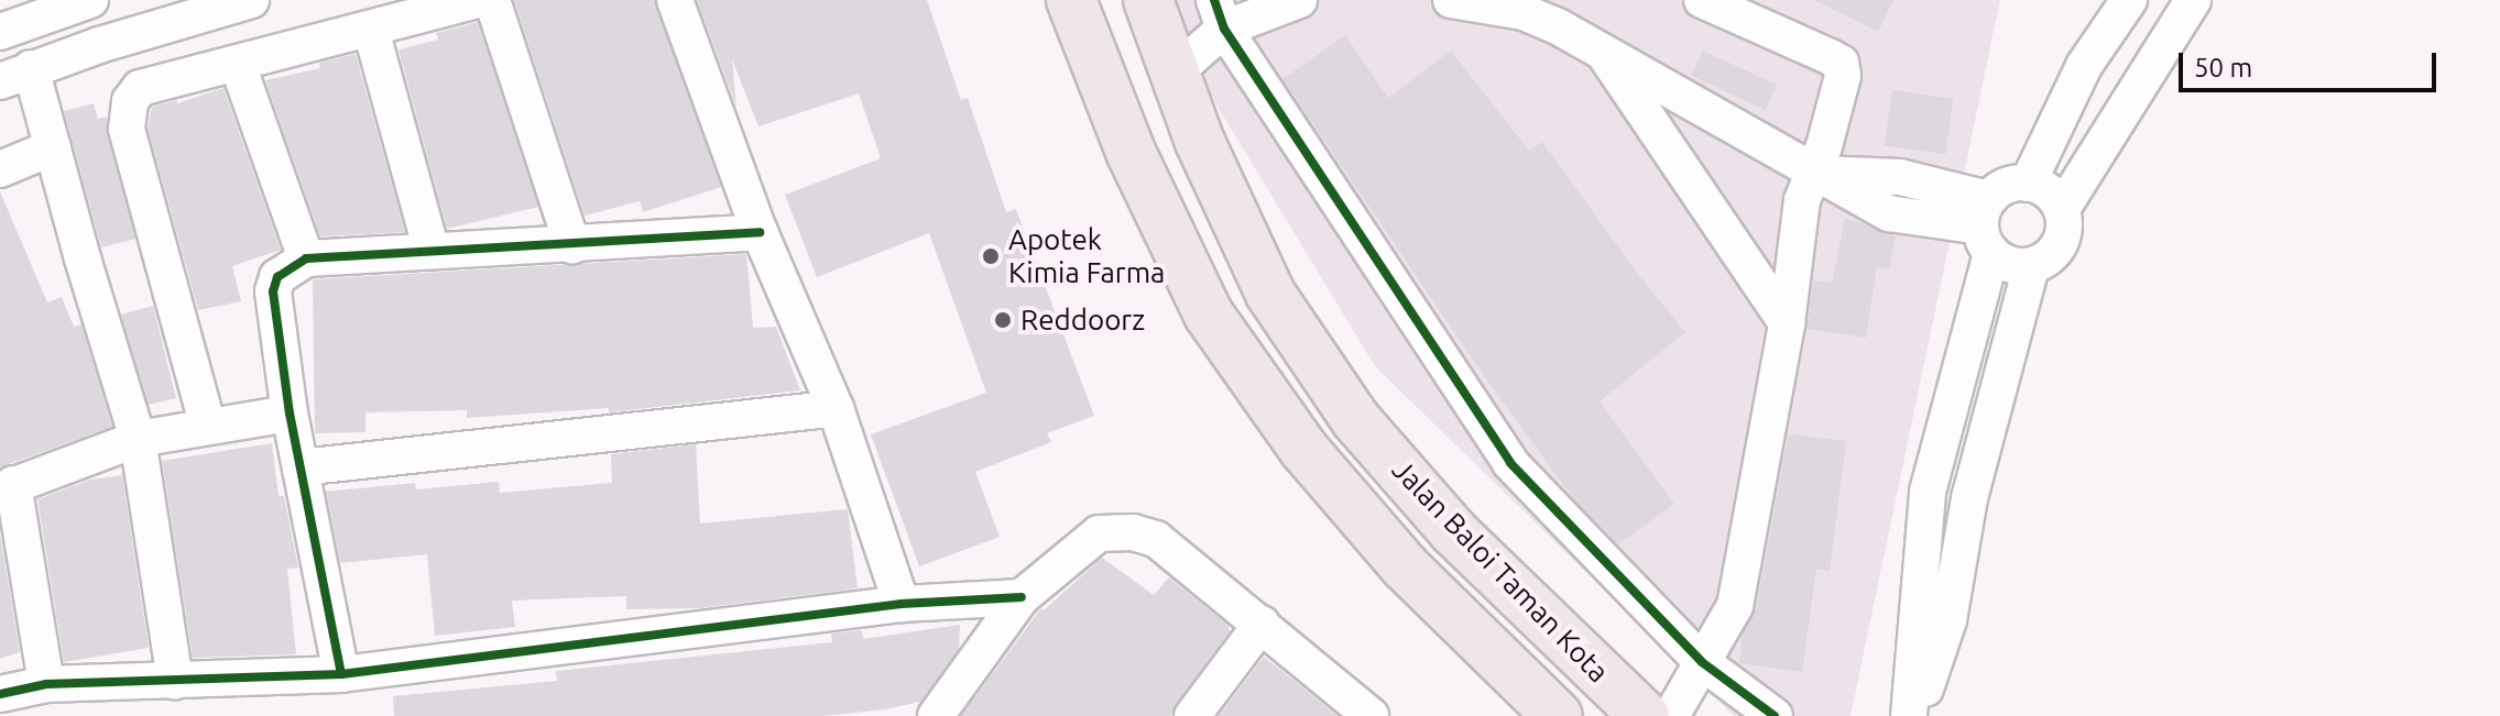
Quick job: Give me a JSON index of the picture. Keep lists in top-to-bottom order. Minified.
{"streets":{"highway":["Jalan Baloi Taman Kota"]},"places":["Apotek Kimia Farma","Reddoorz"],"scale_bar":"50 m"}
